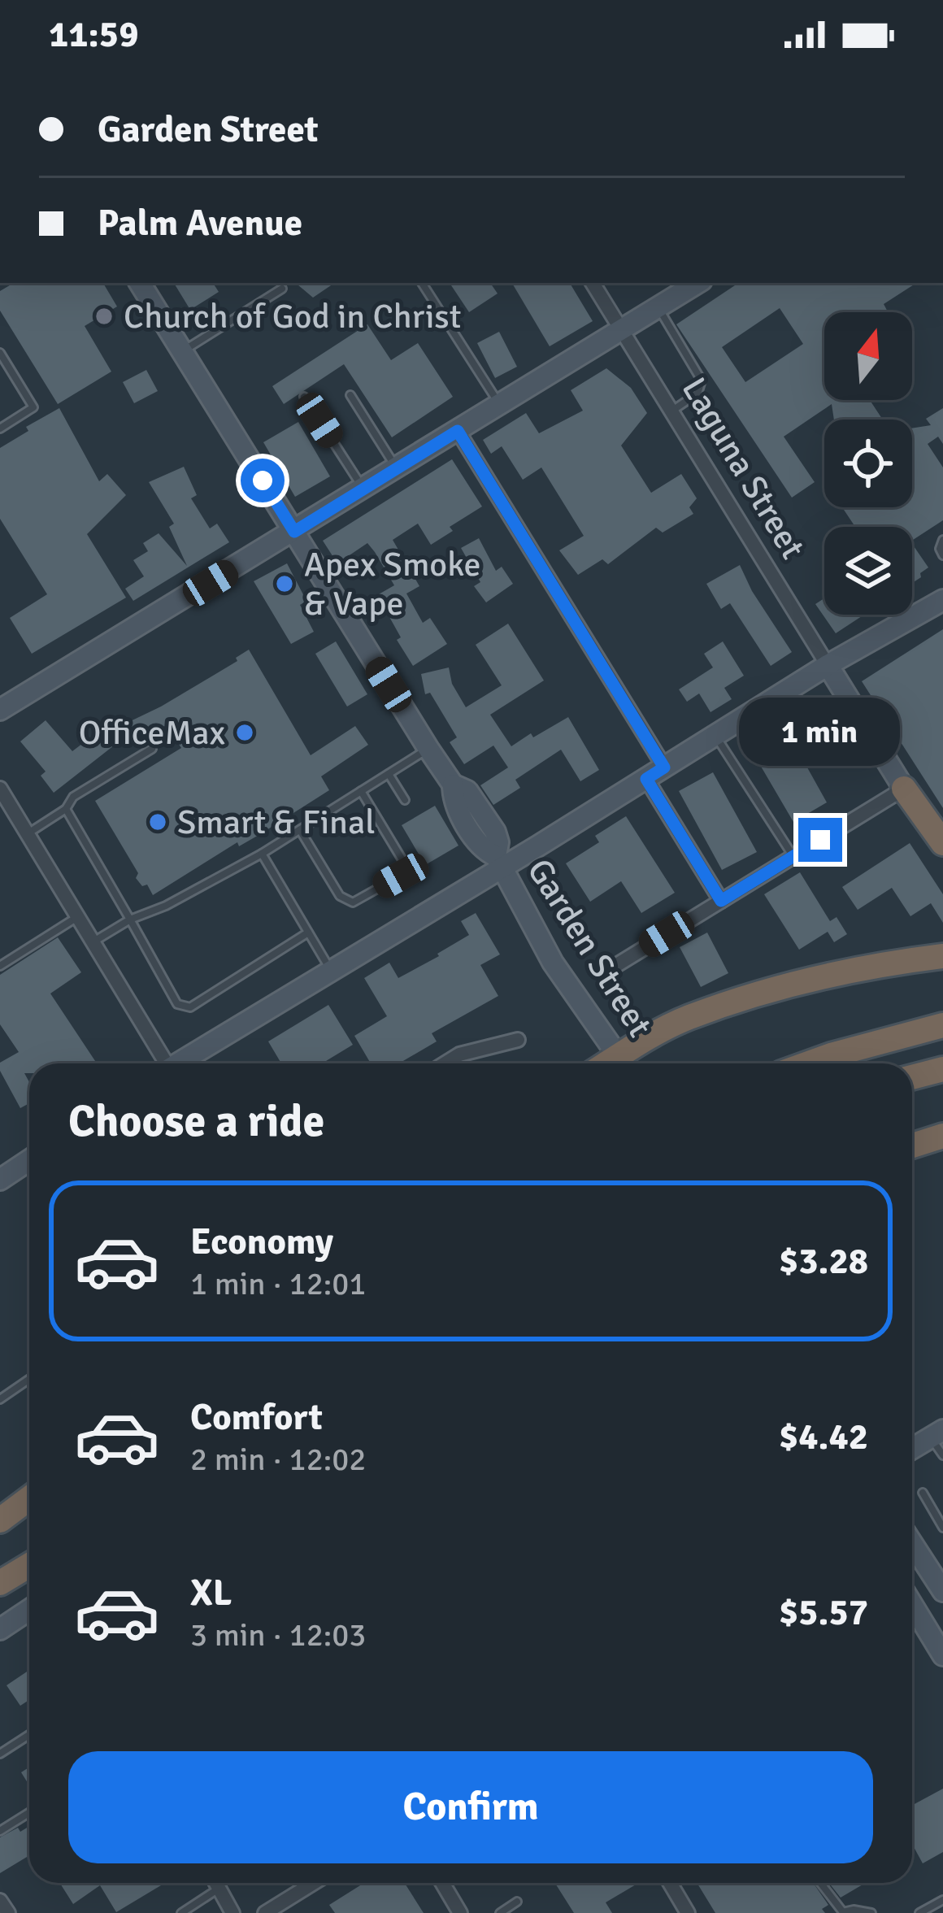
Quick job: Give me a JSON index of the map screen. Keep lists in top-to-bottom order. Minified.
{"streets":{"main road":["Laguna Street","Garden Street"]},"places":["Church of God in Christ","Apex Smoke & Vape","OfficeMax","Smart & Final"],"north":"top","page":{"status":"11:59","banner":["Garden Street","Palm Avenue"],"bubble":"1 min","heading":"Choose a ride","list":[{"name":"Economy","note":"1 min · 12:01","value":"$3.28"},{"name":"Comfort","note":"2 min · 12:02","value":"$4.42"},{"name":"XL","note":"3 min · 12:03","value":"$5.57"}],"buttons":"Confirm"}}
